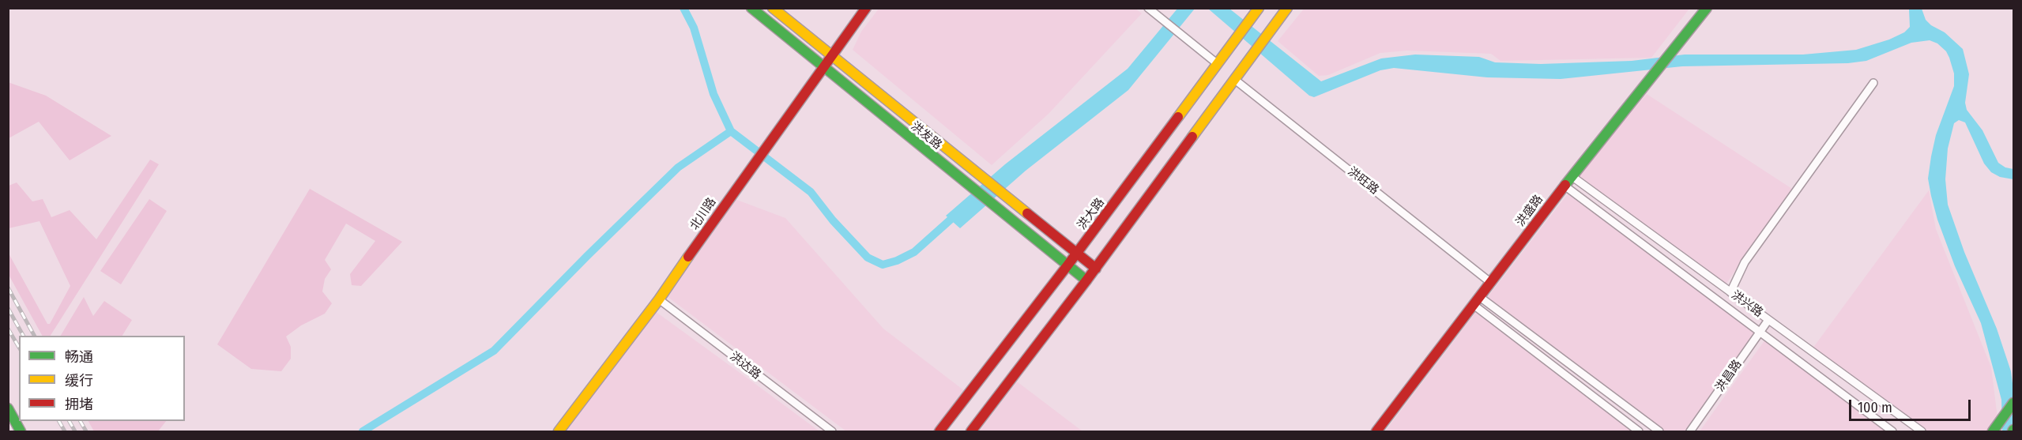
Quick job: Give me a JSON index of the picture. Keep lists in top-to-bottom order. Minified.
{"streets":{"main road":["洪发路","洪盛路","北川路","洪大路"],"street":["洪旺路","洪兴路","洪达路","洪昌路"]},"crossings":[["洪发路","北川路"],["洪发路","洪大路"],["洪旺路","洪盛路"],["洪盛路","洪兴路"],["北川路","洪达路"],["洪兴路","洪昌路"]],"legend":["畅通","缓行","拥堵"],"scale_bar":"100 m"}
